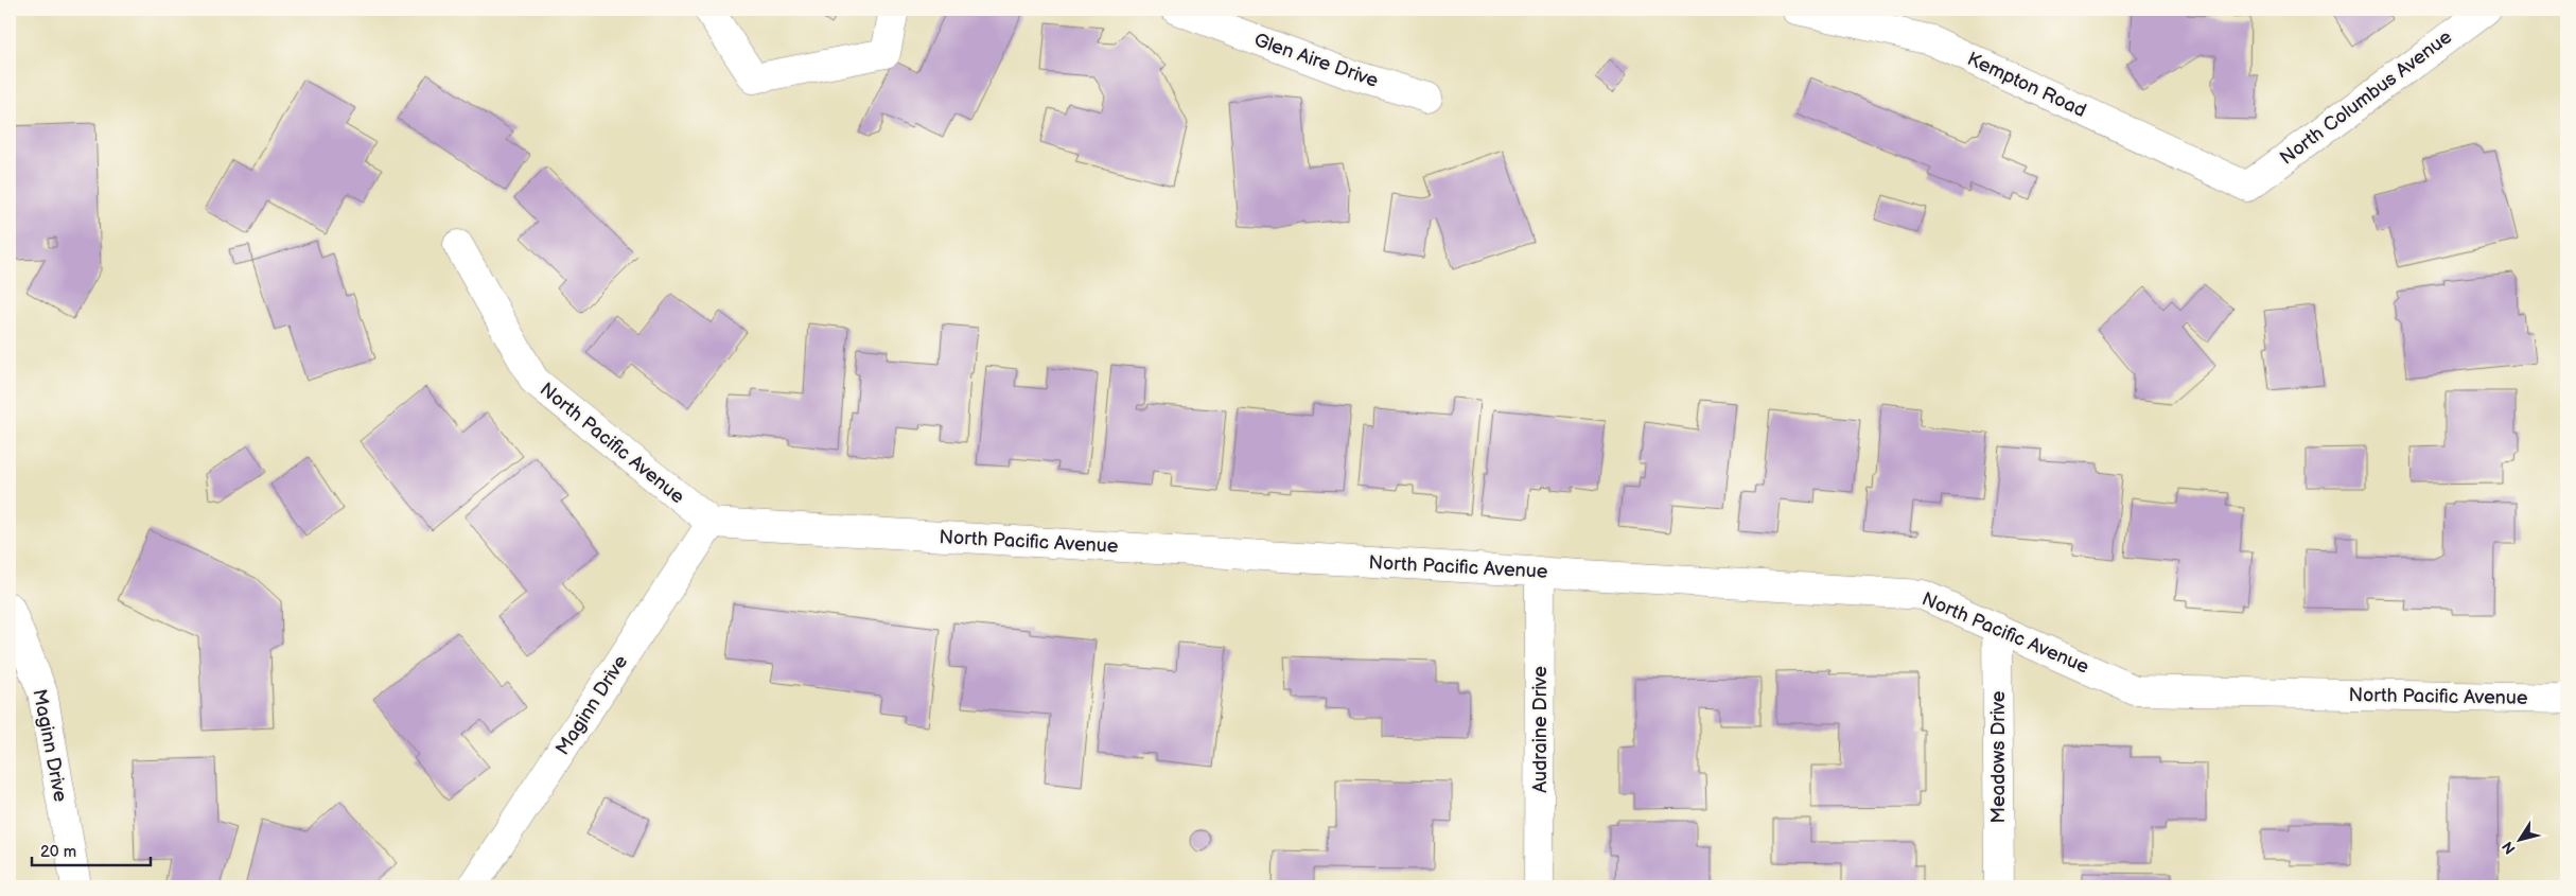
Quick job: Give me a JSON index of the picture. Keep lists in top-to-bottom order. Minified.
{"streets":{"street":["Glen Aire Drive","Kempton Road","North Columbus Avenue","North Pacific Avenue","Maginn Drive","Audraine Drive","Meadows Drive"]},"crossings":[["Kempton Road","North Columbus Avenue"],["North Pacific Avenue","Maginn Drive"],["North Pacific Avenue","Audraine Drive"],["North Pacific Avenue","Meadows Drive"]],"scale_bar":"20 m","north":"bottom left"}
